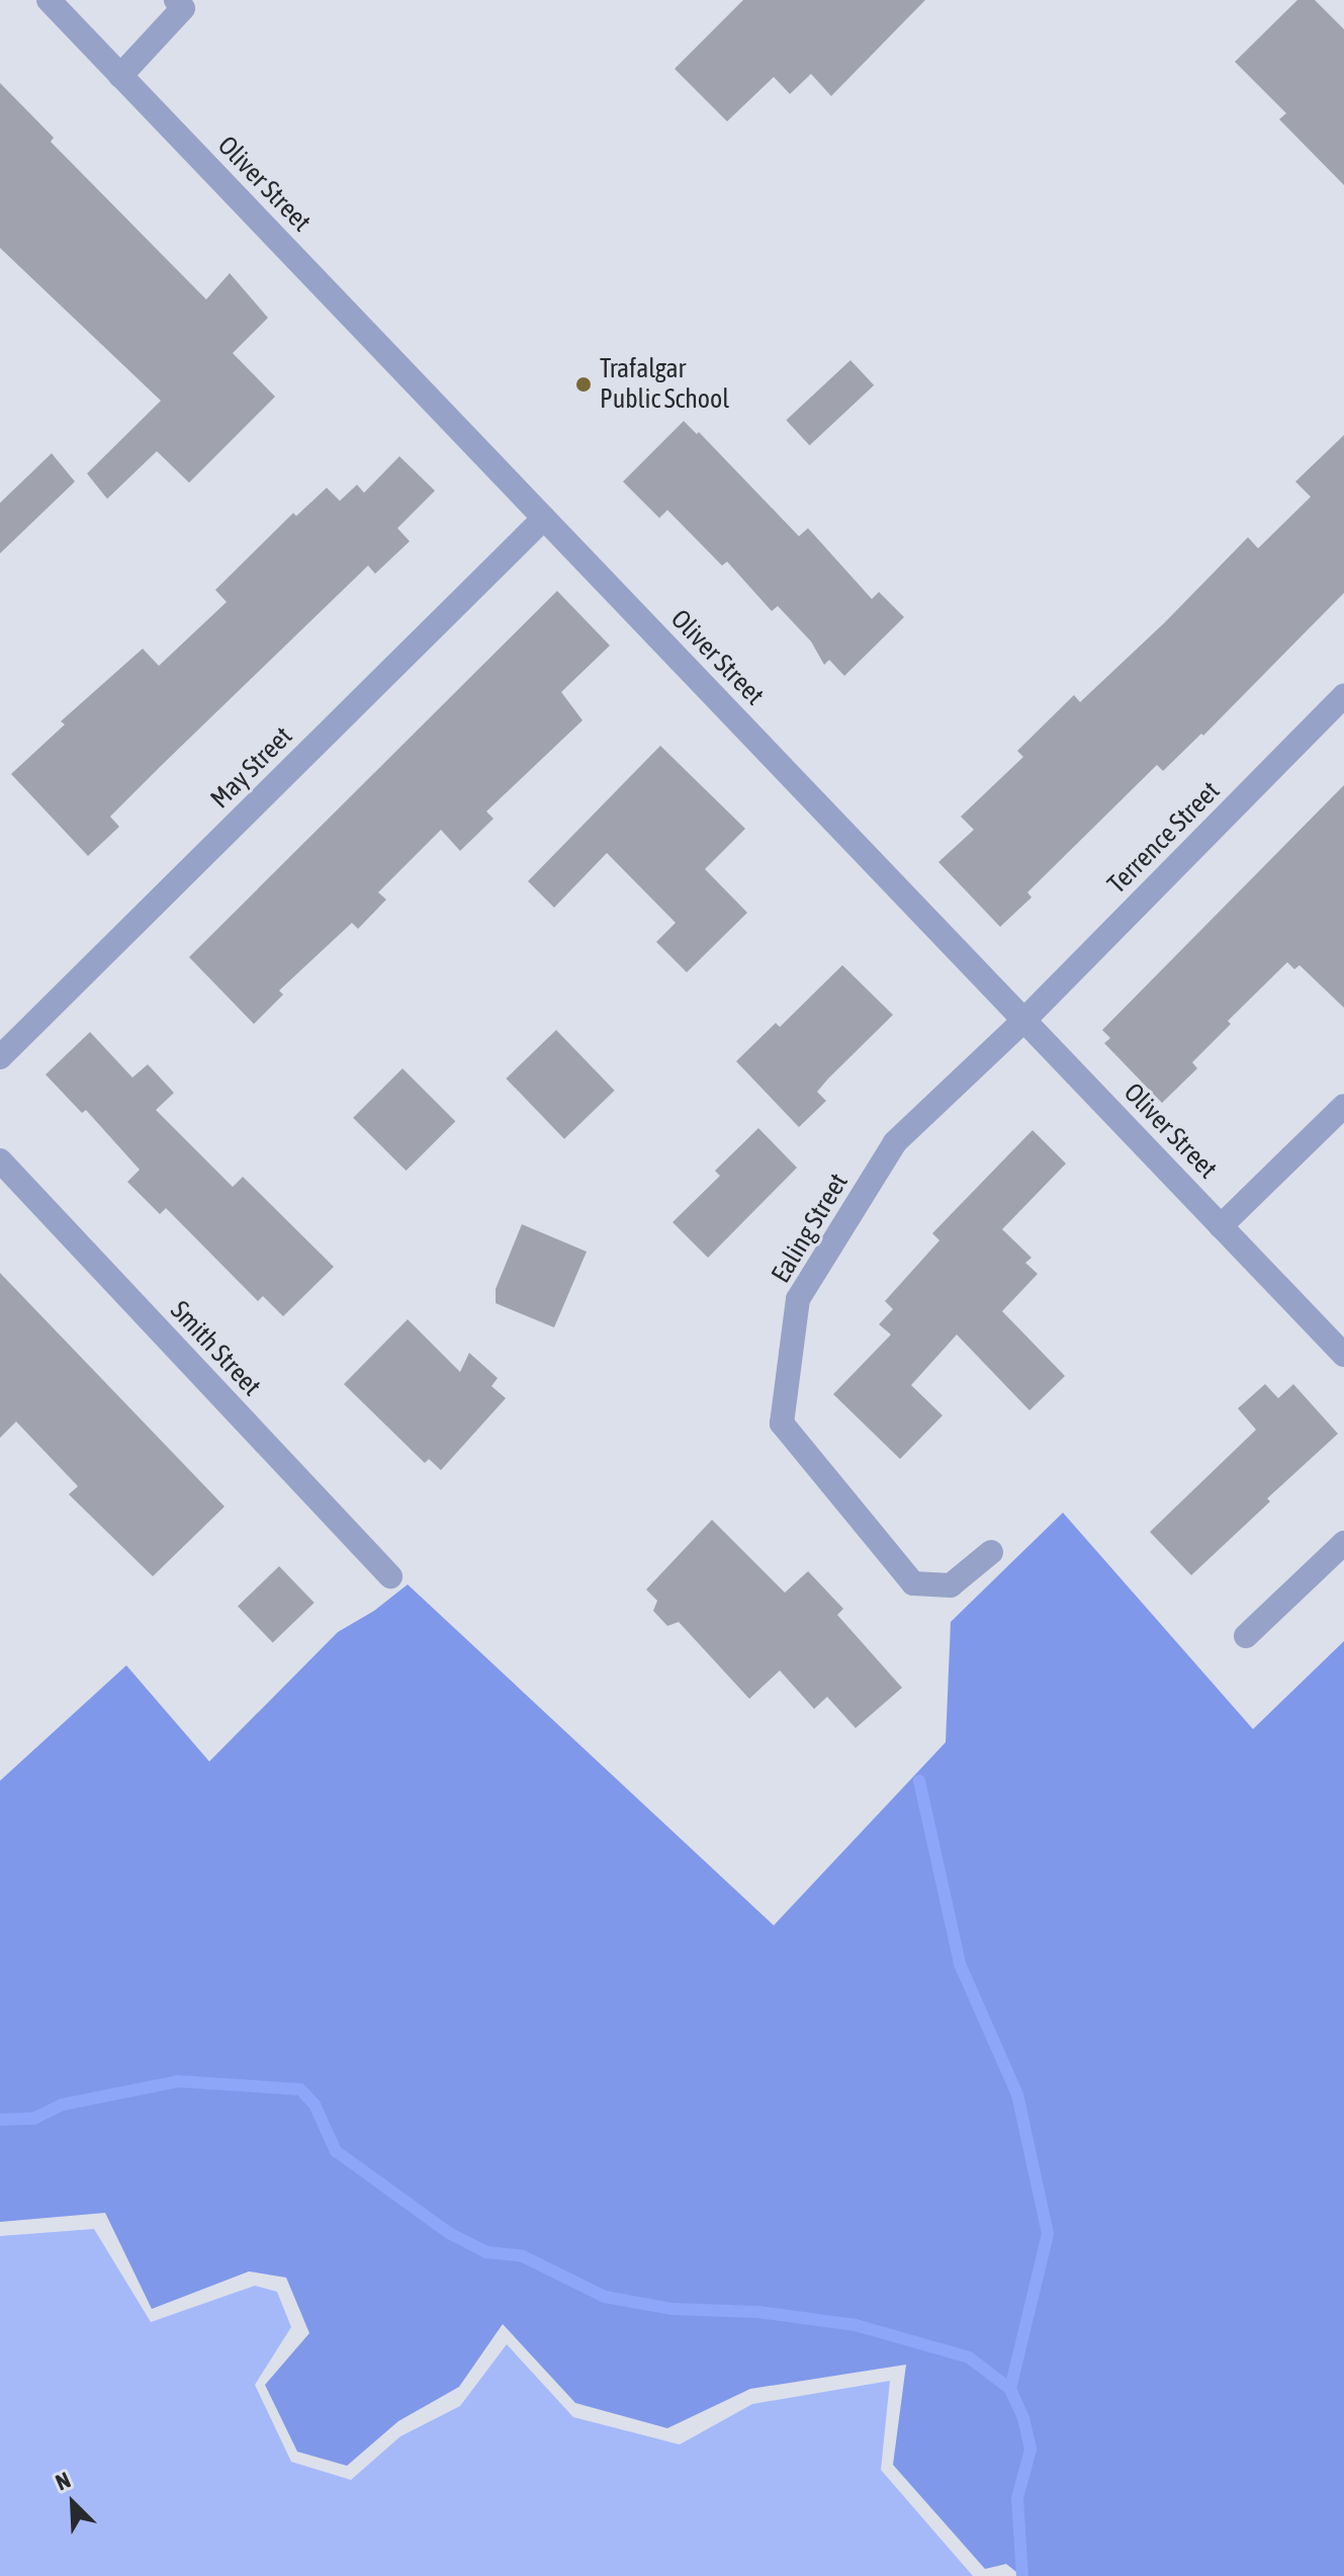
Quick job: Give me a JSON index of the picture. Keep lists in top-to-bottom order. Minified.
{"streets":{"street":["Oliver Street","May Street","Terrence Street","Ealing Street","Smith Street"]},"crossings":[["Oliver Street","May Street"],["Oliver Street","Terrence Street"],["Oliver Street","Ealing Street"],["Terrence Street","Ealing Street"]],"places":["Trafalgar Public School"],"north":"top left"}
